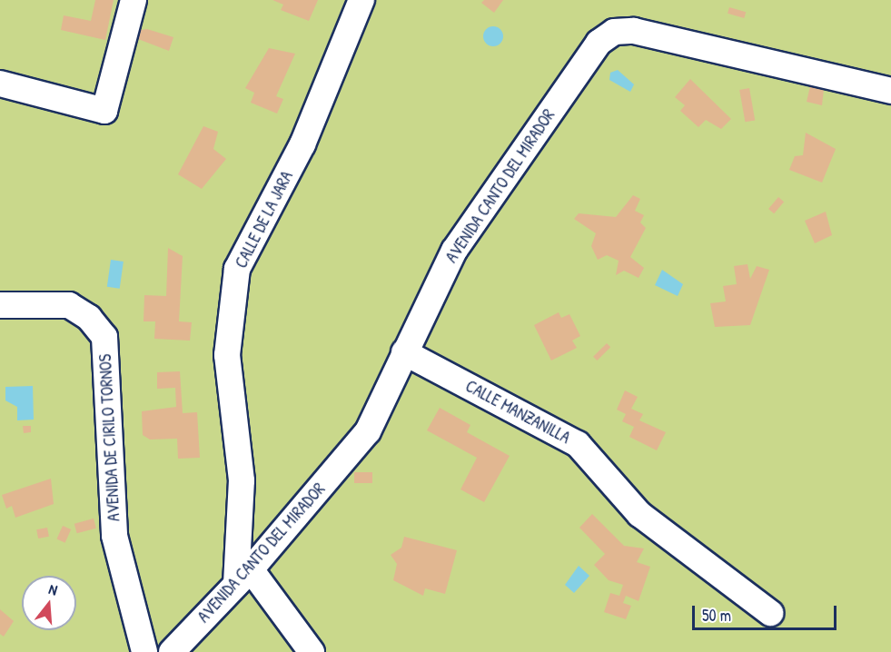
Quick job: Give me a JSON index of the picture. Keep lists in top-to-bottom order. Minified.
{"streets":{"street":["AVENIDA CANTO DEL MIRADOR","CALLE DE LA JARA","CALLE MANZANILLA","AVENIDA DE CIRILO TORNOS"]},"crossings":[["AVENIDA CANTO DEL MIRADOR","CALLE DE LA JARA"],["AVENIDA CANTO DEL MIRADOR","CALLE MANZANILLA"]],"scale_bar":"50 m","north":"top"}
